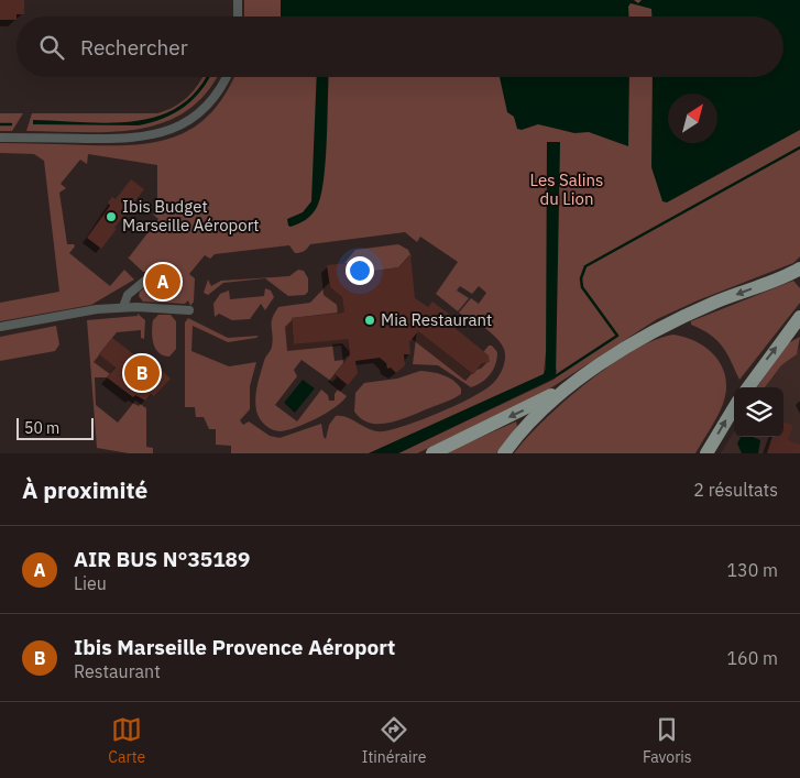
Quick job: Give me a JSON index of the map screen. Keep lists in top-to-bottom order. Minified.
{"parks":["Les Salins du Lion"],"places":["Ibis Budget Marseille Aéroport","Mia Restaurant"],"scale_bar":"50 m","north":"top right","page":{"search":"Rechercher","pins":["A","B"],"scale":"50 m","heading":["À proximité","2 résultats"],"list":[{"mark":"A","name":"AIR BUS N°35189","note":"Lieu","value":"130 m"},{"mark":"B","name":"Ibis Marseille Provence Aéroport","note":"Restaurant","value":"160 m"}],"nav":["Carte","Itinéraire","Favoris"]}}
